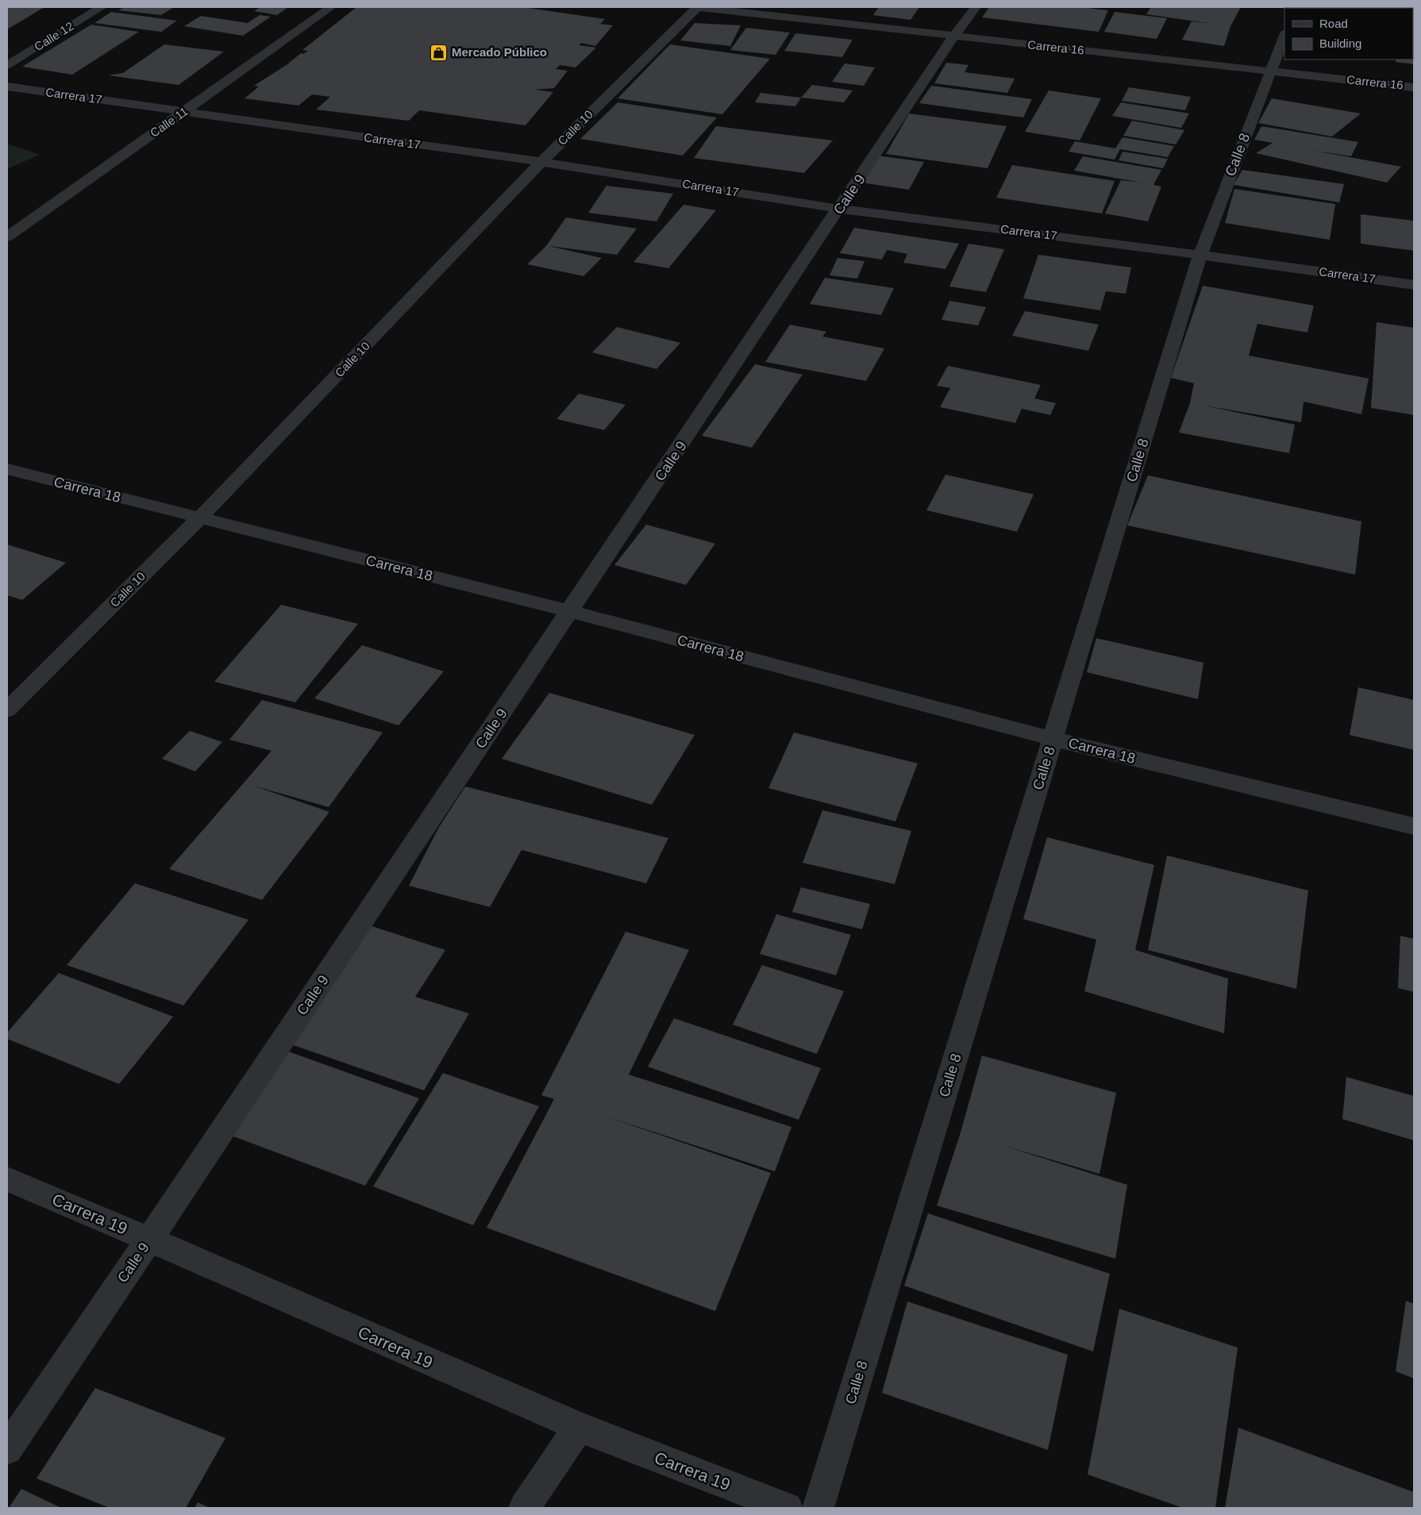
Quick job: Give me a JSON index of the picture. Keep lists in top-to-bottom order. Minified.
{"streets":{"street":["Calle 12","Carrera 16","Carrera 17","Calle 11","Calle 10","Calle 8","Calle 9","Carrera 18","Carrera 19"]},"crossings":[["Carrera 16","Calle 10"],["Carrera 16","Calle 8"],["Carrera 16","Calle 9"],["Carrera 17","Calle 11"],["Carrera 17","Calle 10"],["Carrera 17","Calle 8"],["Carrera 17","Calle 9"],["Calle 10","Carrera 18"],["Calle 8","Carrera 18"],["Calle 9","Carrera 18"],["Calle 9","Carrera 19"]],"places":{"shop":["Mercado Público"]},"legend":["Road","Building"]}
